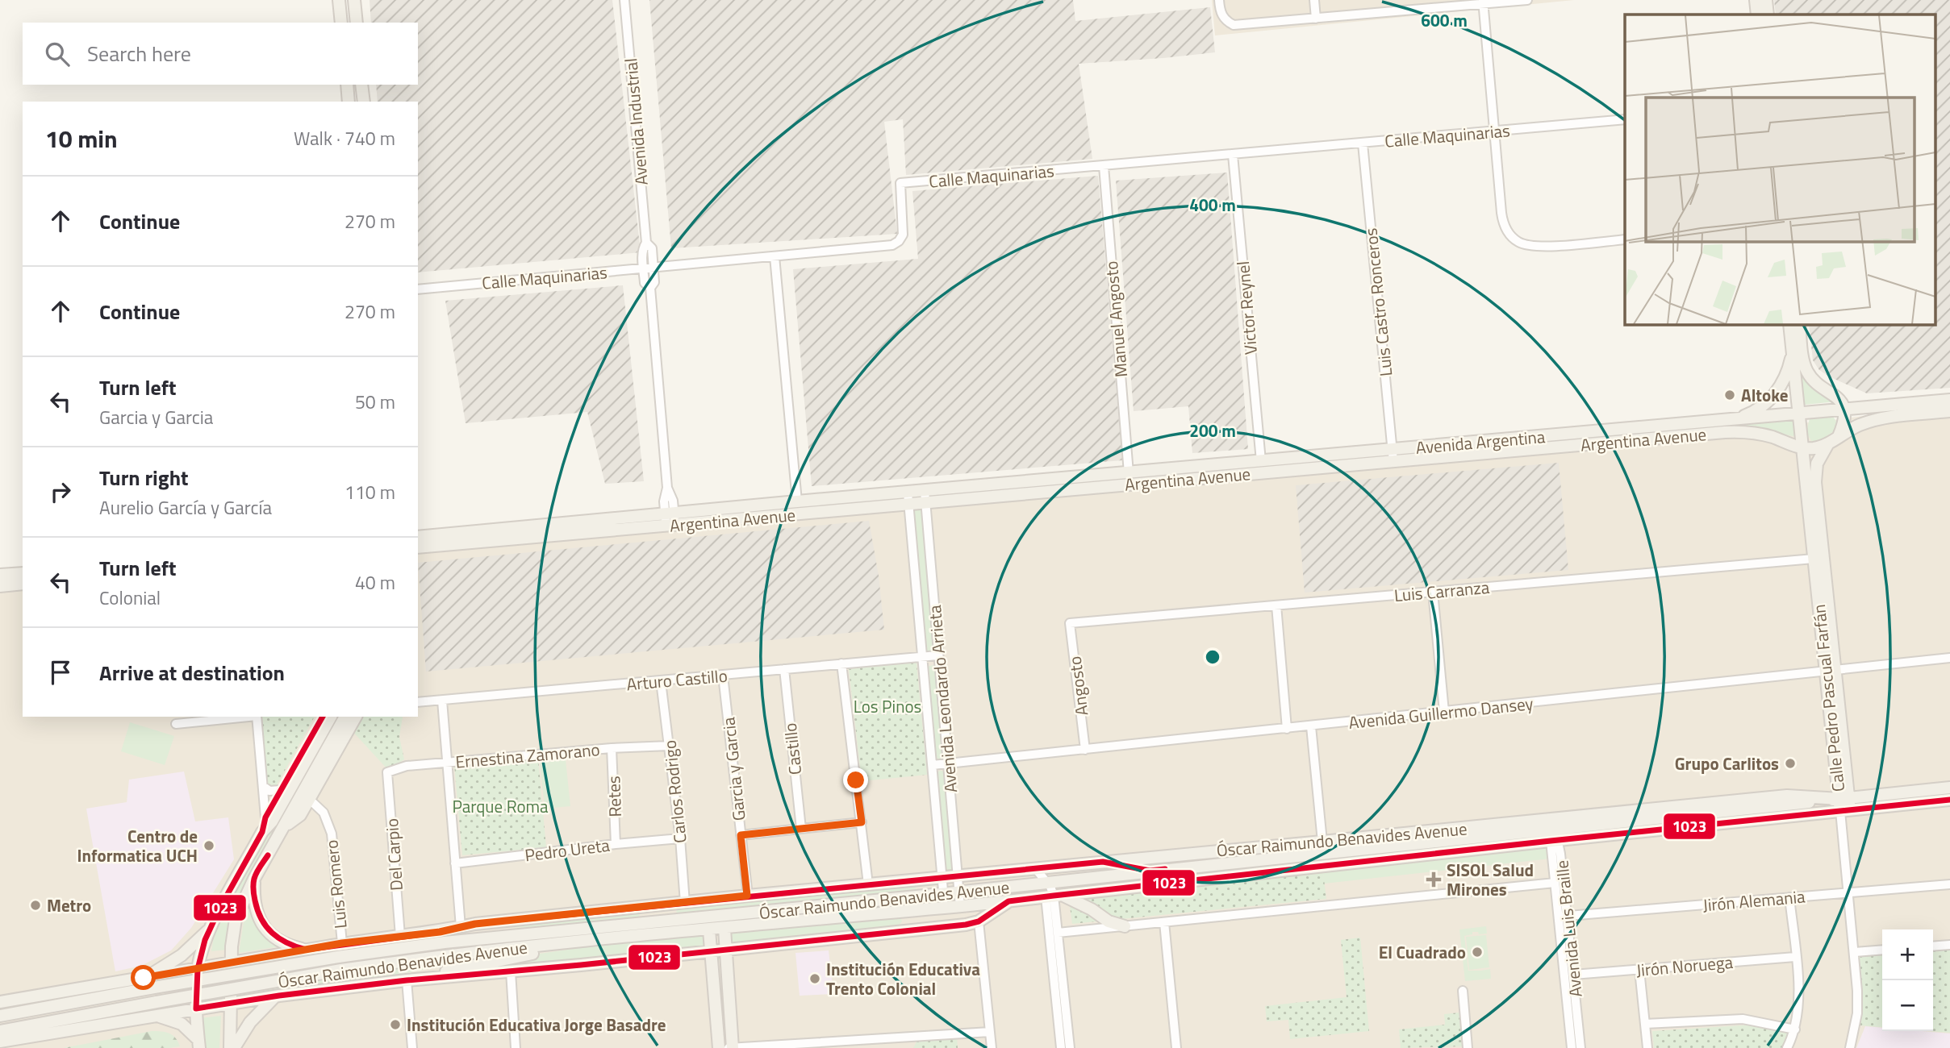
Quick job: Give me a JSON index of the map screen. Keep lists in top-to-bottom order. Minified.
{"streets":{"main road":["Argentina Avenue","Avenida Argentina","Calle Pedro Pascual Farfán","Óscar Raimundo Benavides Avenue"],"street":["Avenida Industrial","Calle Maquinarias","Luis Castro Ronceros","Victor Reynel","Manuel Angosto","Luis Carranza","Arturo Castillo","Angosto","Avenida Leondardo Arrieta","Avenida Guillermo Dansey","Castillo","Ernestina Zamorano","Garcia y Garcia","Carlos Rodrigo","Retes","Pedro Ureta","Del Carpio","Luis Romero","Jirón Alemania","Avenida Luis Braille","Jirón Noruega"]},"crossings":[["Avenida Industrial","Calle Maquinarias"],["Avenida Industrial","Argentina Avenue"],["Calle Maquinarias","Luis Castro Ronceros"],["Calle Maquinarias","Victor Reynel"],["Calle Maquinarias","Manuel Angosto"],["Luis Castro Ronceros","Argentina Avenue"],["Luis Castro Ronceros","Avenida Argentina"],["Victor Reynel","Avenida Argentina"],["Manuel Angosto","Argentina Avenue"],["Manuel Angosto","Avenida Argentina"],["Argentina Avenue","Avenida Argentina"],["Argentina Avenue","Calle Pedro Pascual Farfán"],["Argentina Avenue","Avenida Leondardo Arrieta"],["Avenida Argentina","Calle Pedro Pascual Farfán"],["Luis Carranza","Angosto"],["Luis Carranza","Calle Pedro Pascual Farfán"],["Arturo Castillo","Avenida Leondardo Arrieta"],["Arturo Castillo","Castillo"],["Arturo Castillo","Garcia y Garcia"],["Arturo Castillo","Carlos Rodrigo"],["Angosto","Avenida Guillermo Dansey"],["Calle Pedro Pascual Farfán","Avenida Guillermo Dansey"],["Calle Pedro Pascual Farfán","Óscar Raimundo Benavides Avenue"],["Calle Pedro Pascual Farfán","Jirón Alemania"],["Avenida Leondardo Arrieta","Avenida Guillermo Dansey"],["Avenida Leondardo Arrieta","Óscar Raimundo Benavides Avenue"],["Ernestina Zamorano","Carlos Rodrigo"],["Ernestina Zamorano","Retes"],["Ernestina Zamorano","Del Carpio"],["Garcia y Garcia","Óscar Raimundo Benavides Avenue"],["Carlos Rodrigo","Óscar Raimundo Benavides Avenue"],["Carlos Rodrigo","Pedro Ureta"],["Retes","Pedro Ureta"],["Óscar Raimundo Benavides Avenue","Avenida Luis Braille"],["Jirón Alemania","Avenida Luis Braille"],["Avenida Luis Braille","Jirón Noruega"]],"parks":["Los Pinos","Parque Roma"],"places":{"other":["Altoke","Grupo Carlitos","Centro de Informatica UCH","Metro","El Cuadrado","Institución Educativa Trento Colonial","Institución Educativa Jorge Basadre"],"health":["SISOL Salud Mirones"]},"lines":["transit line 1023"],"page":{"search":"Search here","heading":["10 min","Walk · 740 m"],"list":[["Continue","270 m"],["Continue","270 m"],["Turn left","Garcia y Garcia","50 m"],["Turn right","Aurelio García y García","110 m"],["Turn left","Colonial","40 m"],"Arrive at destination"],"map_buttons":["+","−"]},"rings":["600 m","400 m","200 m"]}
